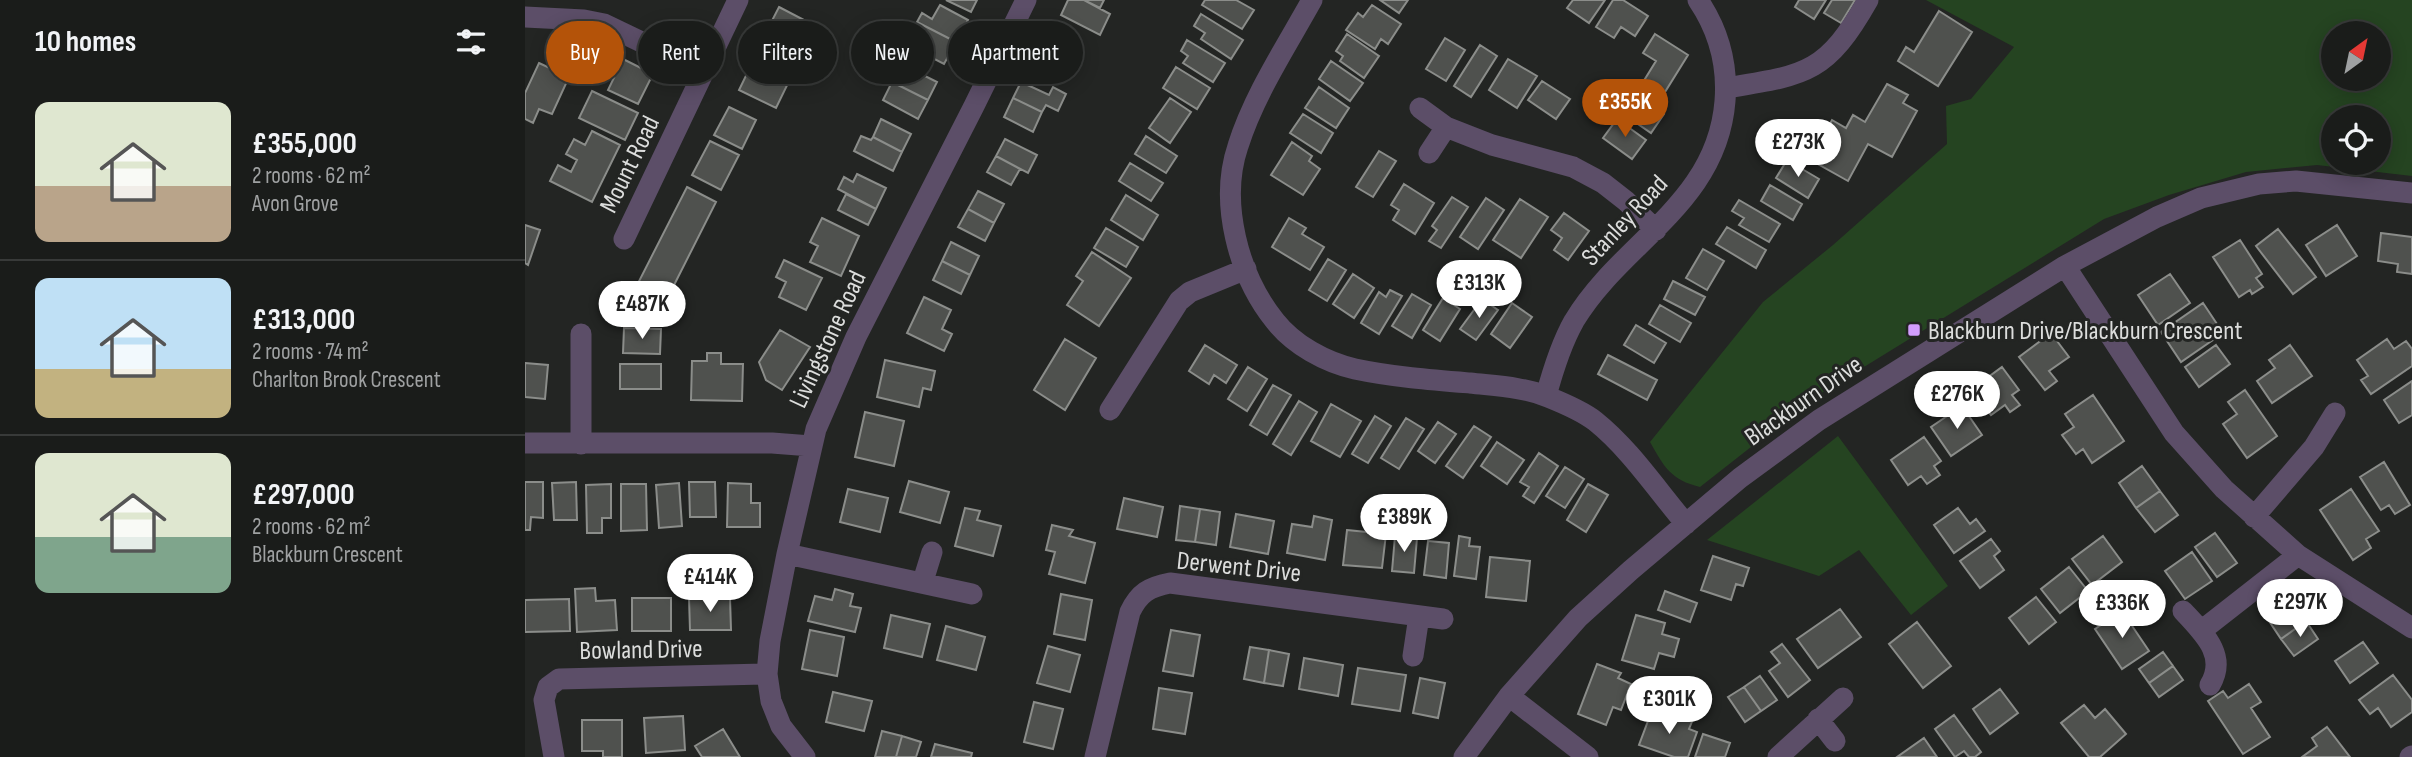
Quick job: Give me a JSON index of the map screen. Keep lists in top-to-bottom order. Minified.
{"streets":{"street":["Mount Road","Stanley Road","Livingstone Road","Blackburn Drive","Derwent Drive","Bowland Drive"]},"places":{"transit":["Blackburn Drive/Blackburn Crescent"]},"north":"top right","page":{"heading":"10 homes","chip":["Buy","Rent","Filters","New","Apartment"],"price":["£355K","£273K","£313K","£487K","£276K","£389K","£414K","£297K","£336K","£301K"],"list":[{"name":"£355,000","note":"2 rooms · 62 m² · Avon Grove"},{"name":"£313,000","note":"2 rooms · 74 m² · Charlton Brook Crescent"},{"name":"£297,000","note":"2 rooms · 62 m² · Blackburn Crescent"}]}}
